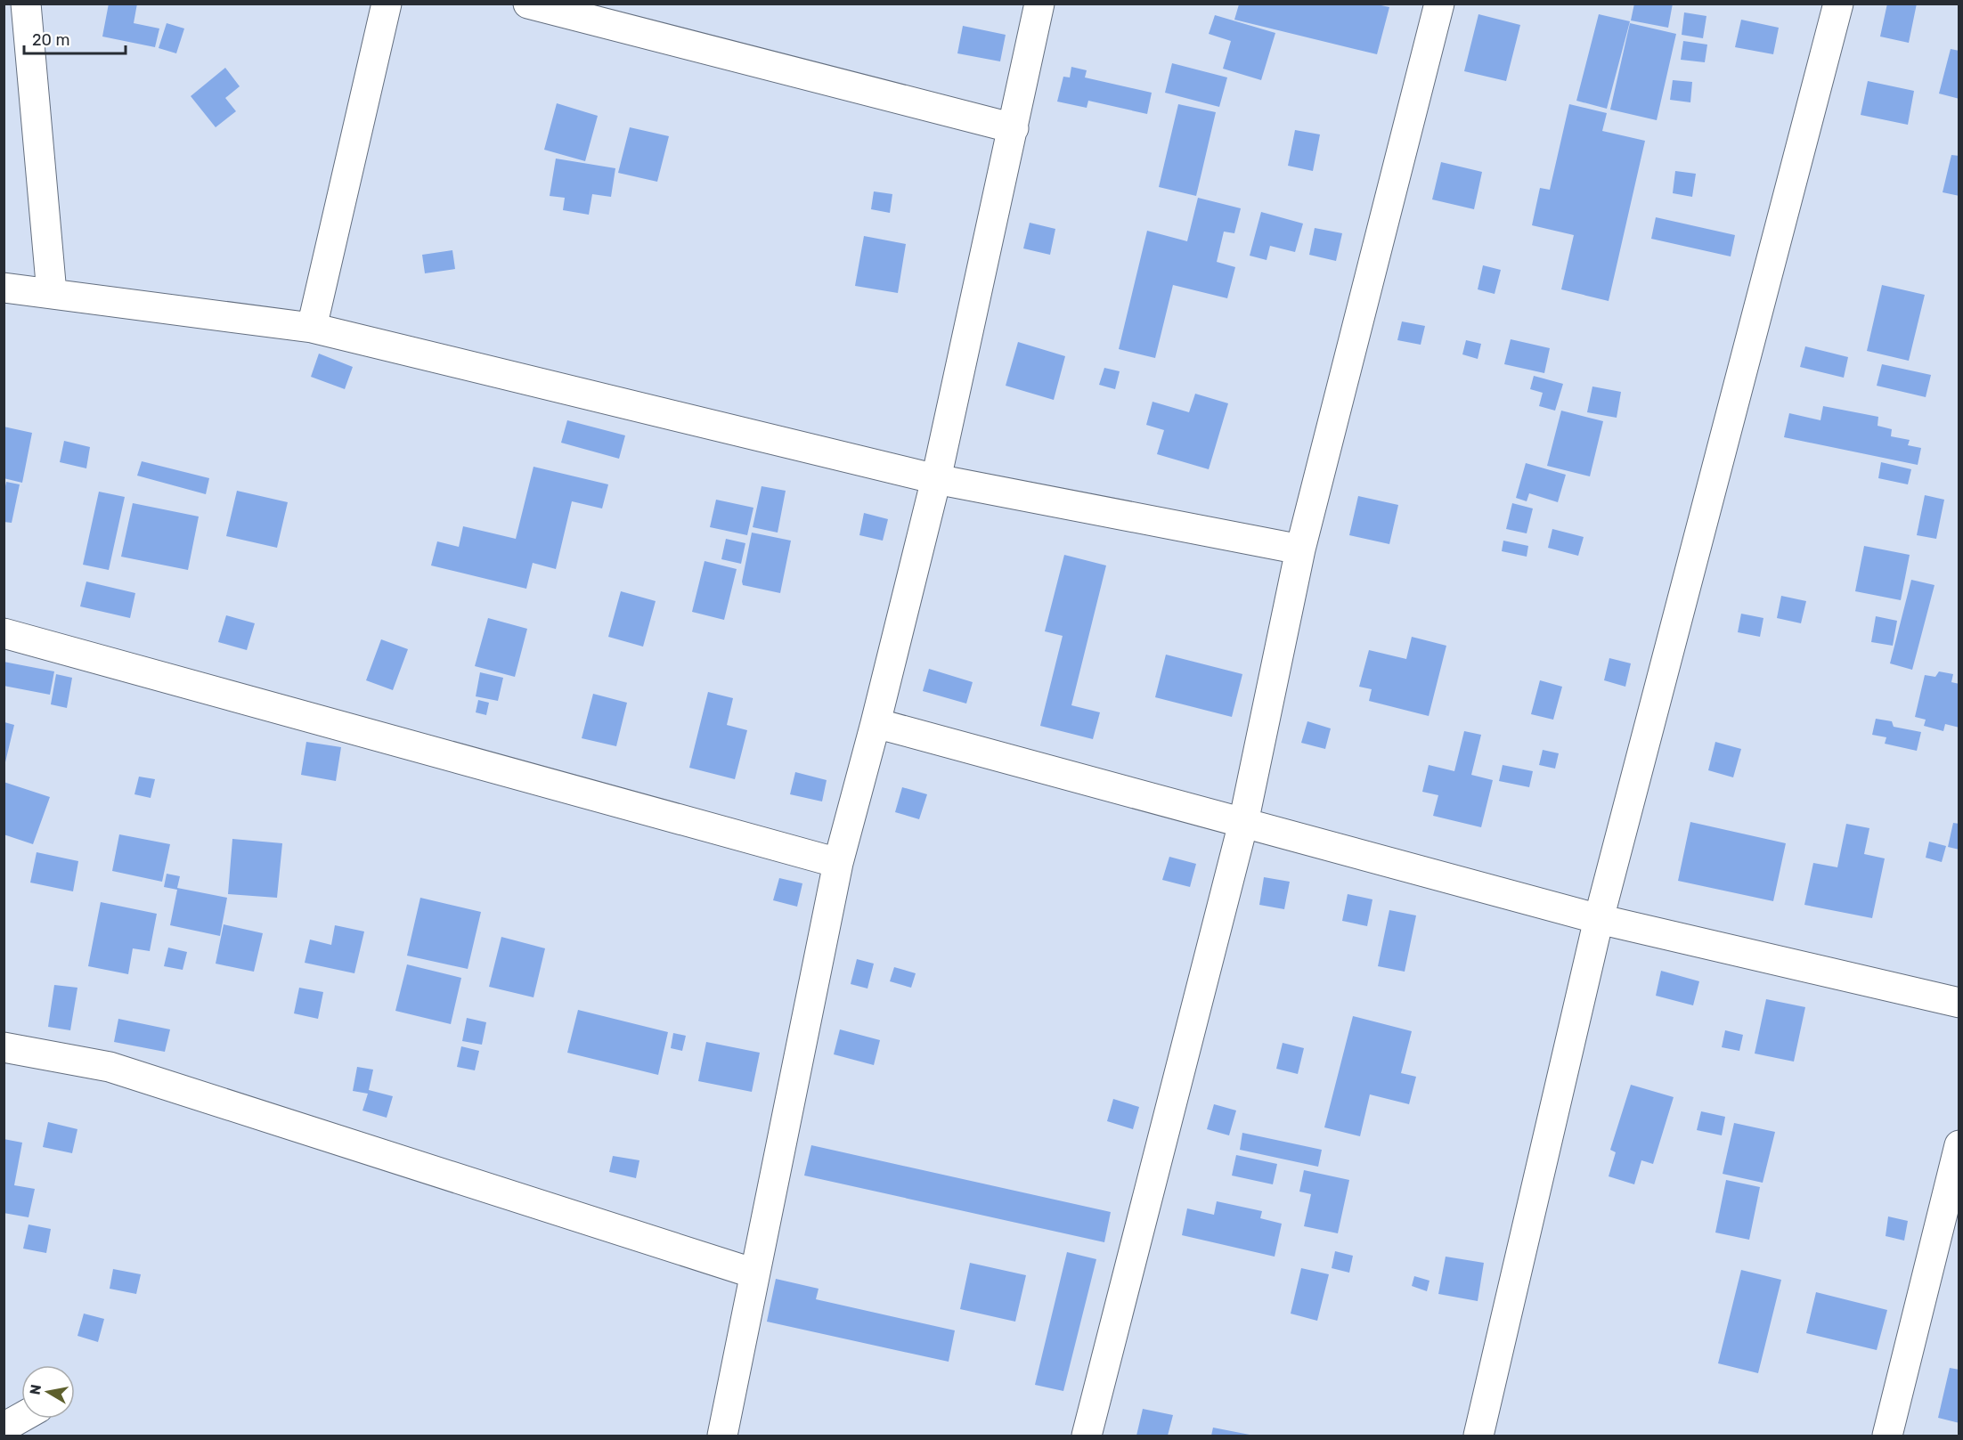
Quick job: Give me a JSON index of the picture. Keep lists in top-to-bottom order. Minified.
{"scale_bar":"20 m","north":"left"}
